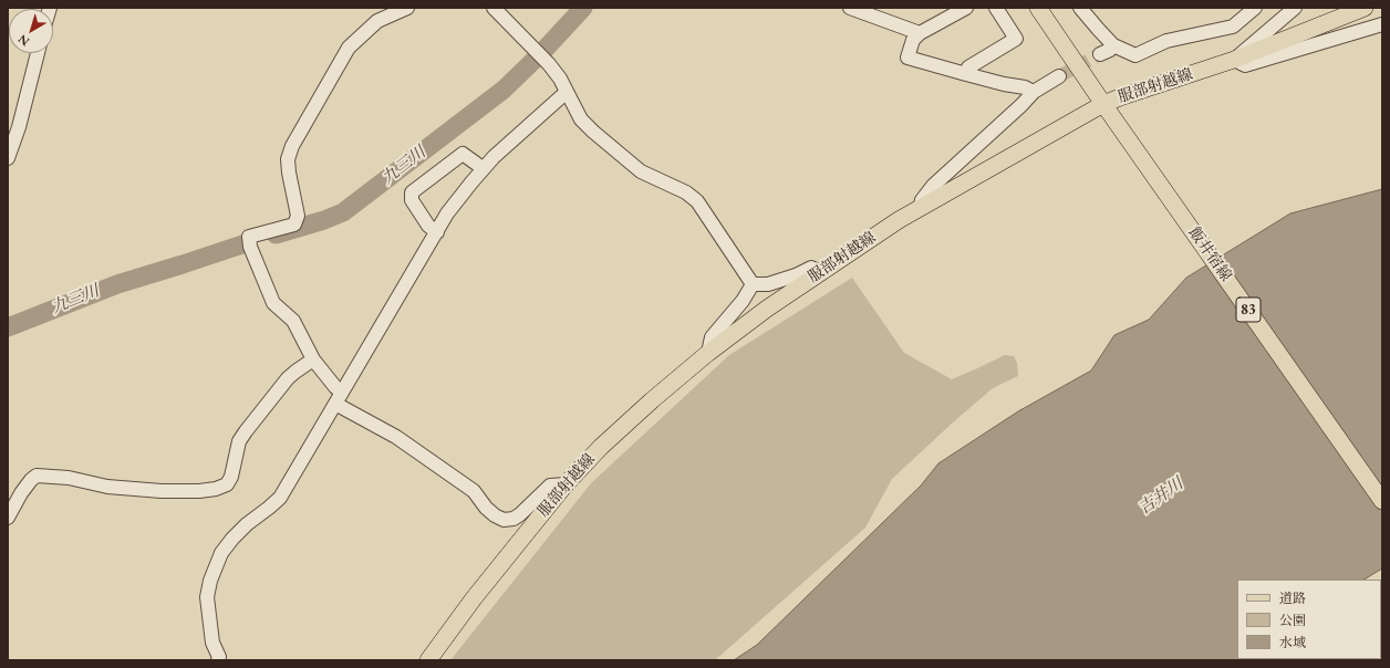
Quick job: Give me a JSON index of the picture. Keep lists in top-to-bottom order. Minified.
{"streets":{"main road":["服部射越線","飯井宿線","83"]},"crossings":[["服部射越線","飯井宿線"]],"water":["九三川","吉井川"],"legend":["道路","公園","水域"],"north":"bottom left"}
